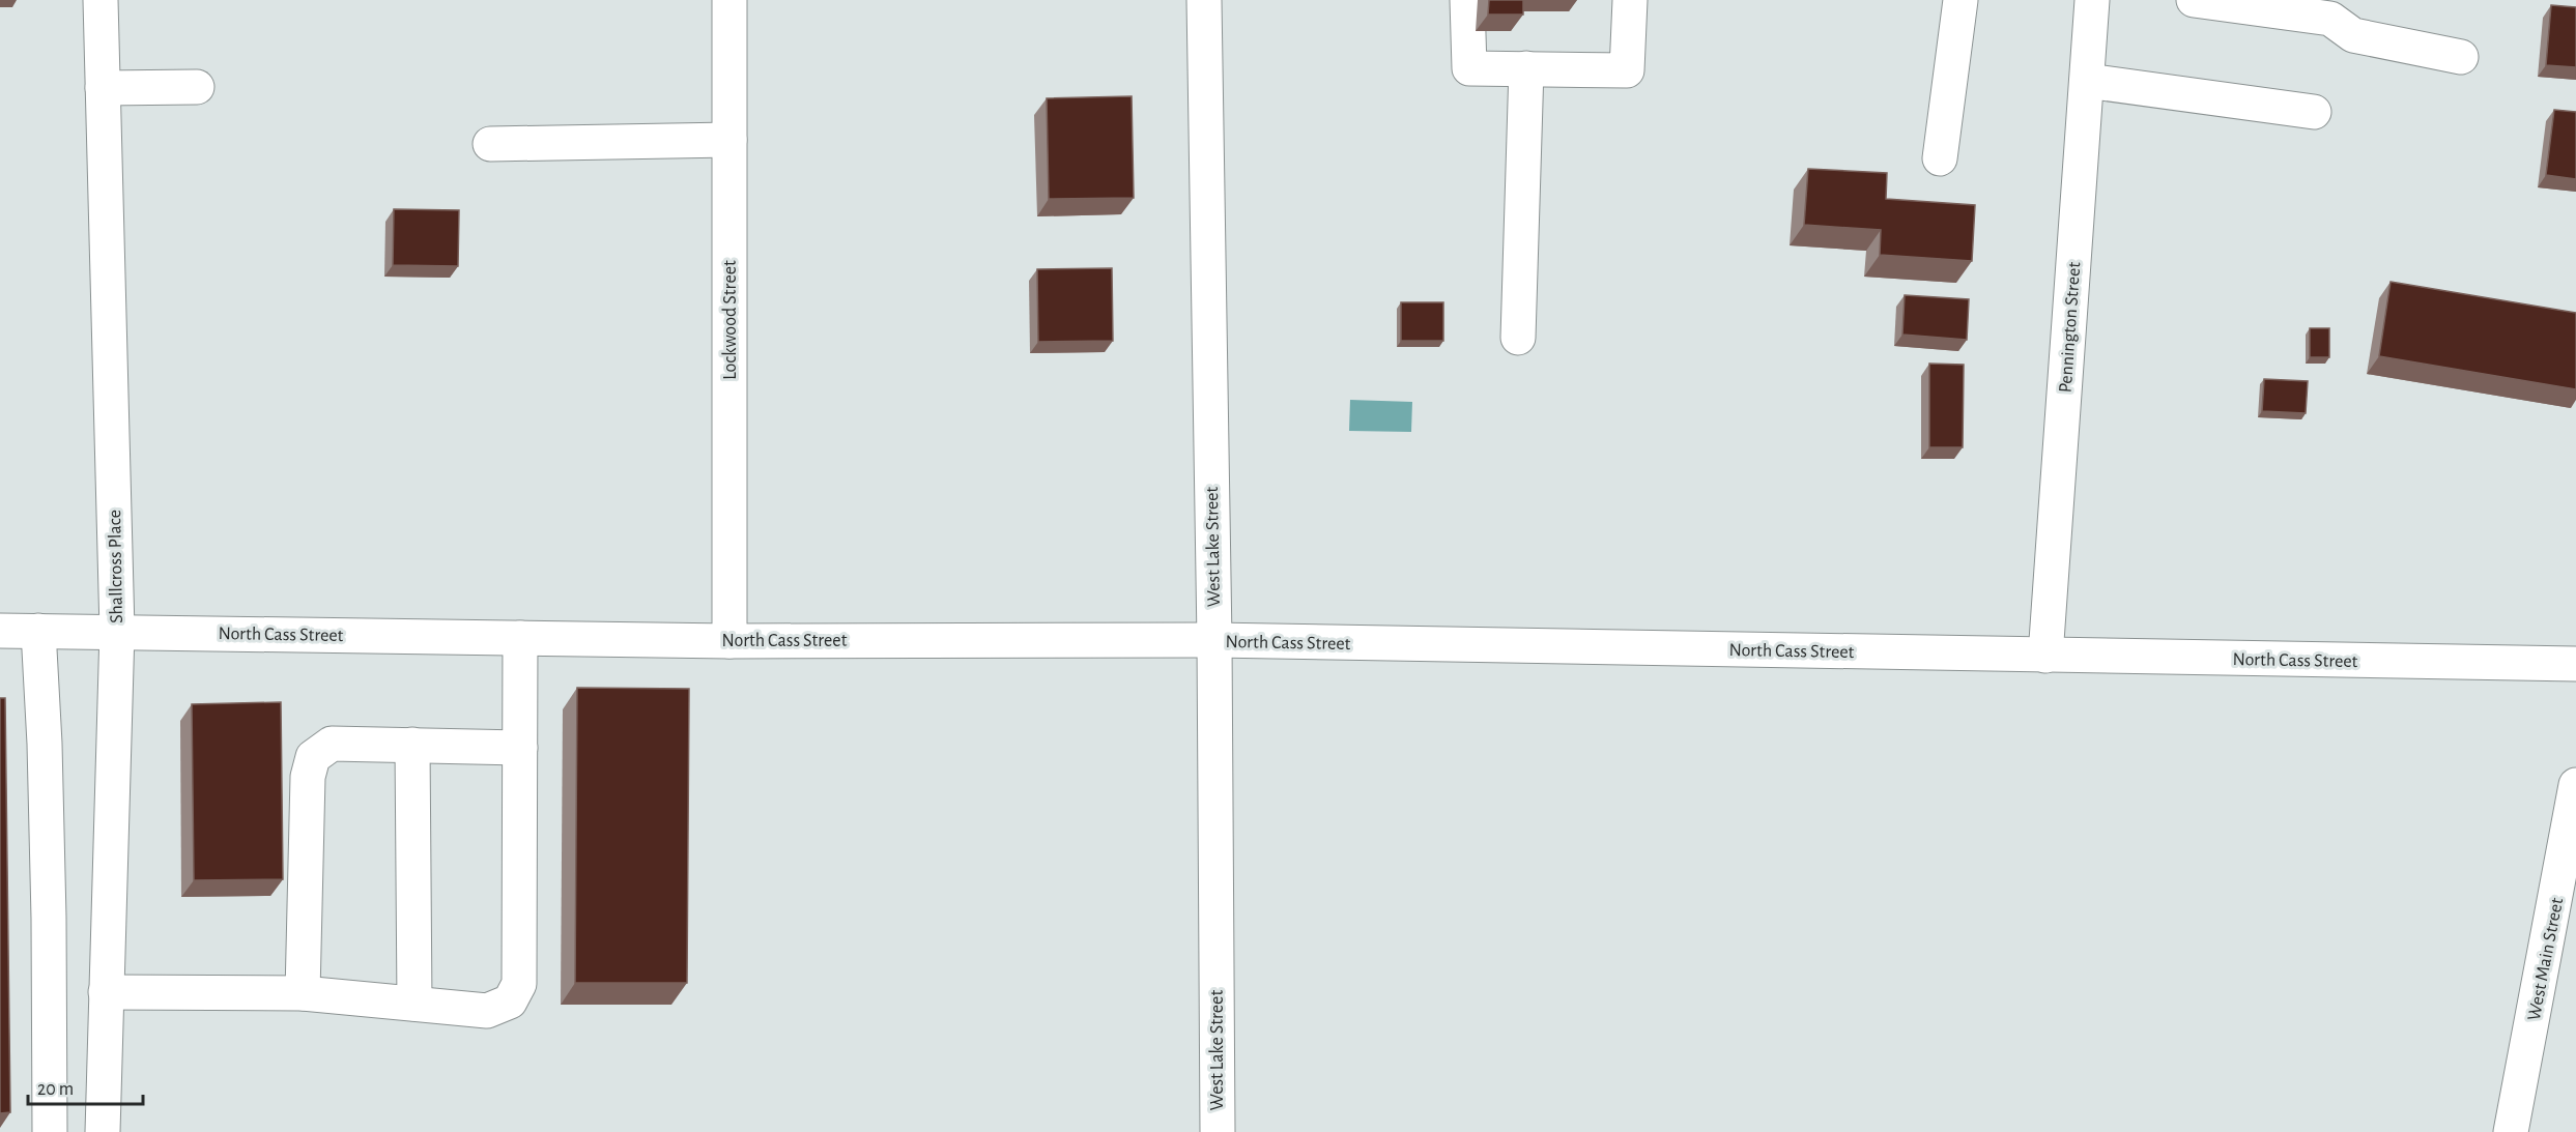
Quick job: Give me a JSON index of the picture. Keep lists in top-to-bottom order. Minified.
{"streets":{"street":["Lockwood Street","Pennington Street","West Lake Street","Shallcross Place","North Cass Street","West Main Street"]},"crossings":[["Lockwood Street","North Cass Street"],["Pennington Street","North Cass Street"],["West Lake Street","North Cass Street"],["Shallcross Place","North Cass Street"]],"scale_bar":"20 m"}
